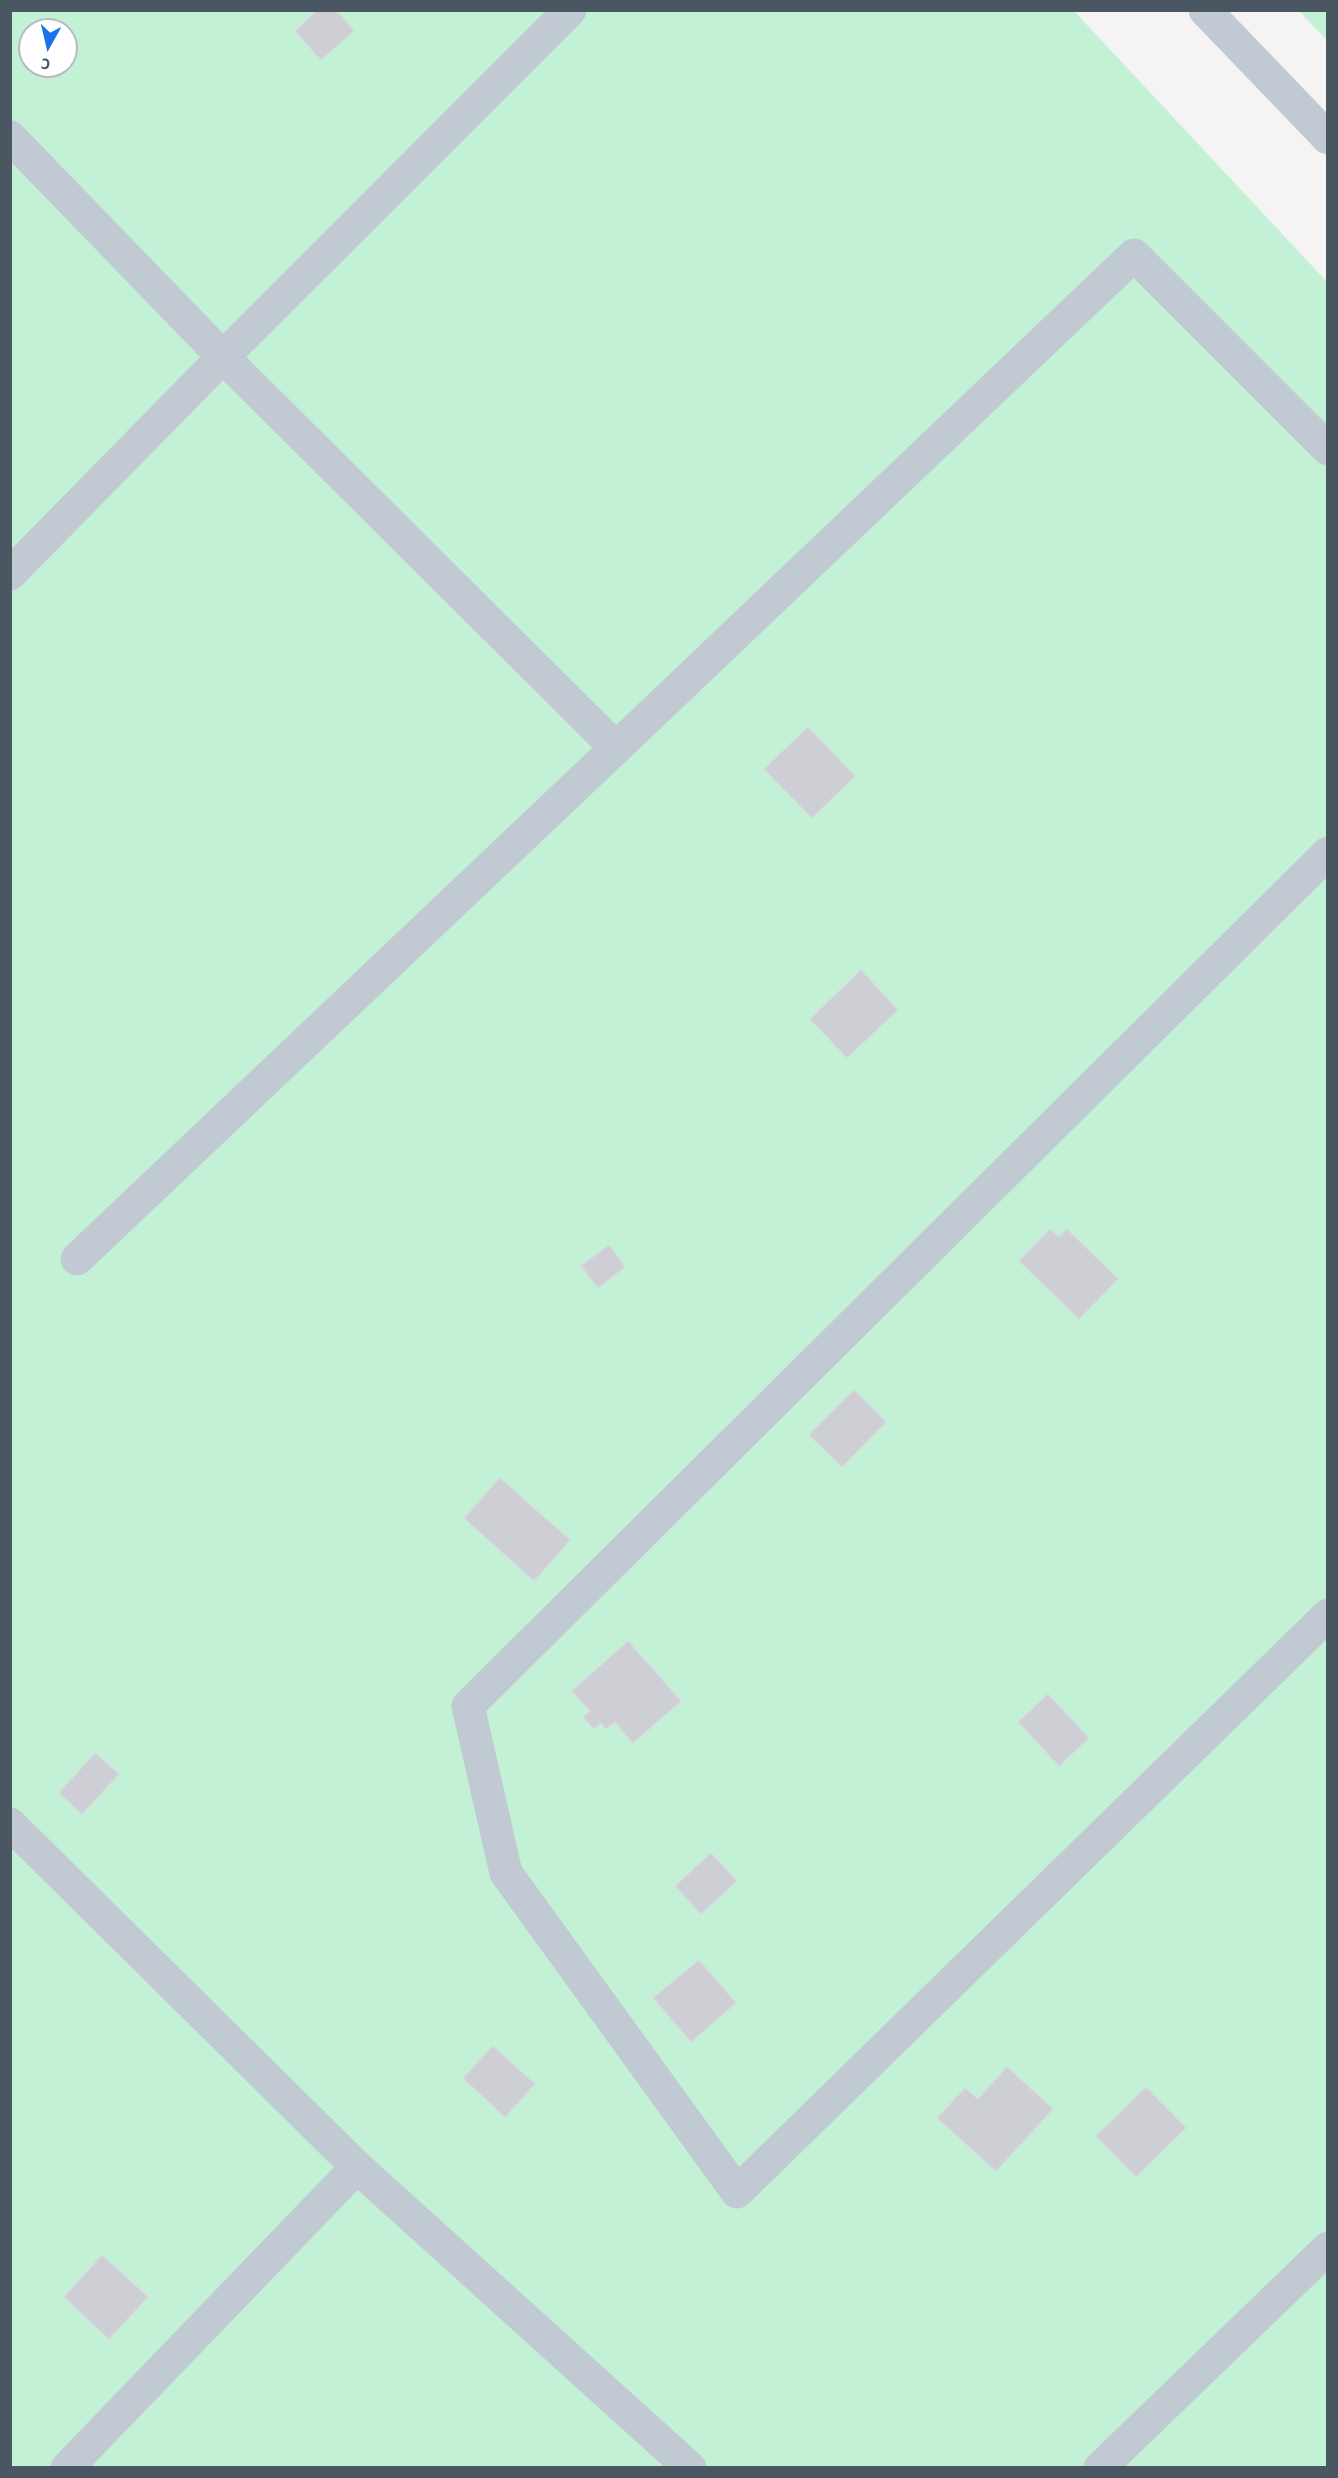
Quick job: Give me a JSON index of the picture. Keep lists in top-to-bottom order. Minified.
{"north":"bottom"}
